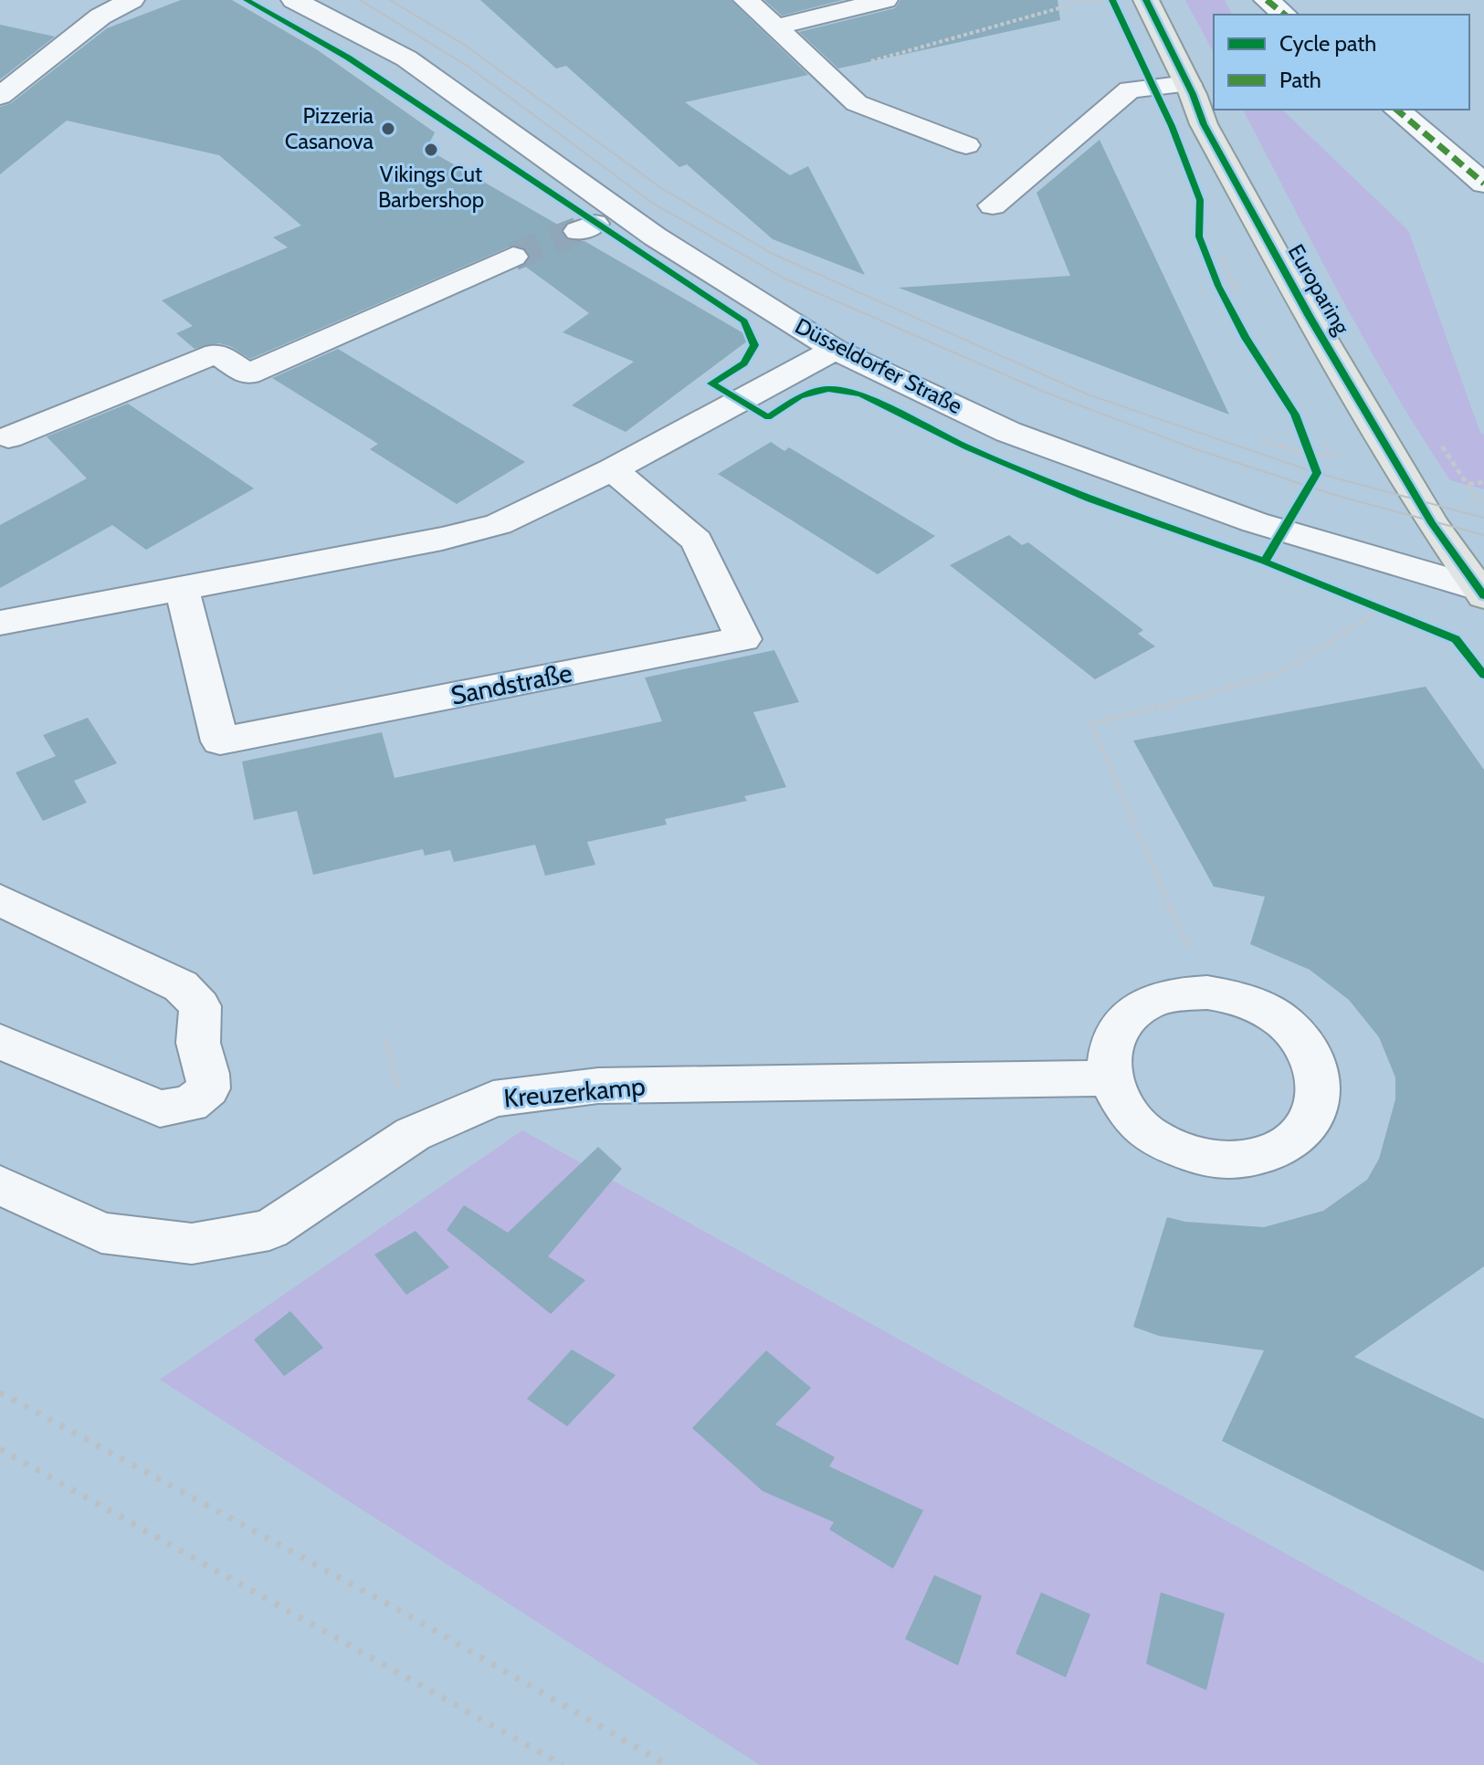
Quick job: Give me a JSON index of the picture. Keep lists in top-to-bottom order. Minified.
{"streets":{"main road":["Europaring"],"street":["Düsseldorfer Straße","Sandstraße","Kreuzerkamp"]},"crossings":[["Europaring","Düsseldorfer Straße"]],"places":["Pizzeria Casanova","Vikings Cut Barbershop"],"legend":["Cycle path","Path"]}
